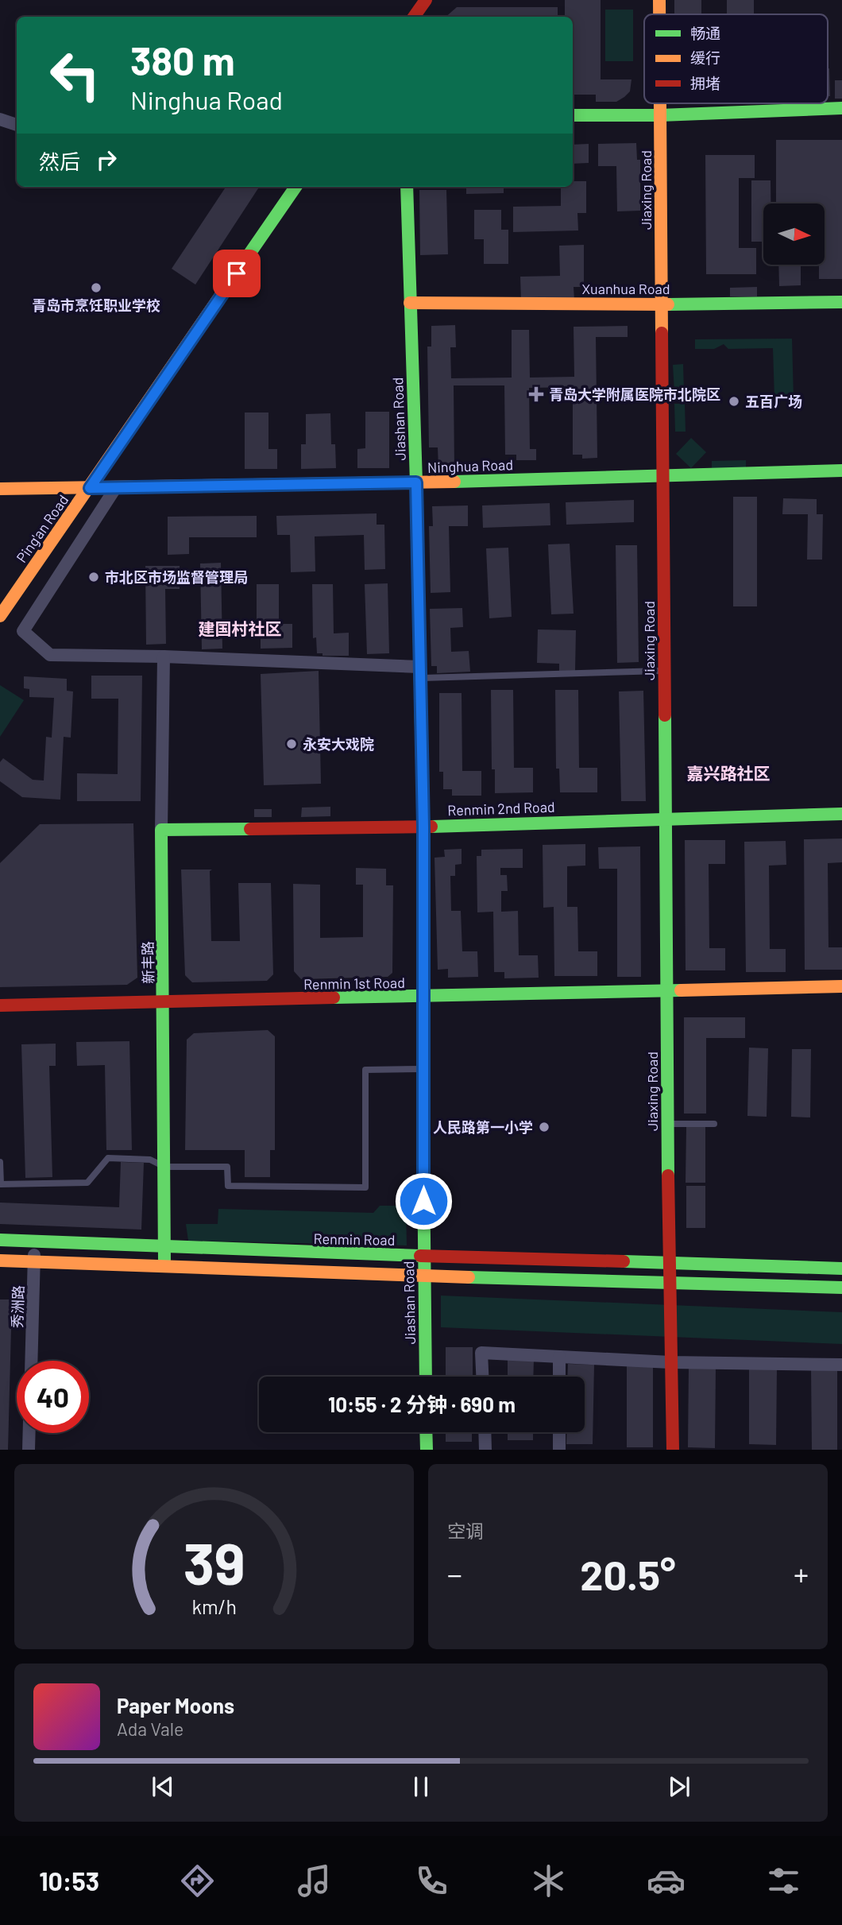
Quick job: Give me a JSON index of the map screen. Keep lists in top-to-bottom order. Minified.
{"streets":{"street":["Jiaxing Road","Xuanhua Road","Jiashan Road","Ninghua Road","Ping'an Road","Renmin 2nd Road","新丰路","Renmin 1st Road","Renmin Road","秀洲路"]},"crossings":[["Jiaxing Road","Xuanhua Road"],["Jiaxing Road","Ninghua Road"],["Jiaxing Road","Renmin 2nd Road"],["Jiaxing Road","Renmin 1st Road"],["Jiaxing Road","Renmin Road"],["Xuanhua Road","Jiashan Road"],["Jiashan Road","Ninghua Road"],["Jiashan Road","Renmin 2nd Road"],["Jiashan Road","Renmin 1st Road"],["Jiashan Road","Renmin Road"],["Ninghua Road","Ping'an Road"],["Renmin 2nd Road","新丰路"],["新丰路","Renmin 1st Road"],["新丰路","Renmin Road"],["Renmin Road","秀洲路"]],"districts":["建国村社区","嘉兴路社区"],"places":{"other":["青岛市烹饪职业学校","五百广场","市北区市场监督管理局","永安大戏院","人民路第一小学"],"health":["青岛大学附属医院市北院区"]},"legend":["畅通","缓行","拥堵"],"north":"right","page":{"turn":["380 m","Ninghua Road"],"then":"然后","limit":"40","trip":"10:55 · 2 分钟 · 690 m","tile":"空调","heat":["−","20.5°","+"],"song":["Paper Moons","Ada Vale"],"tabs":"10:53","gauge":["39","km/h"]}}
